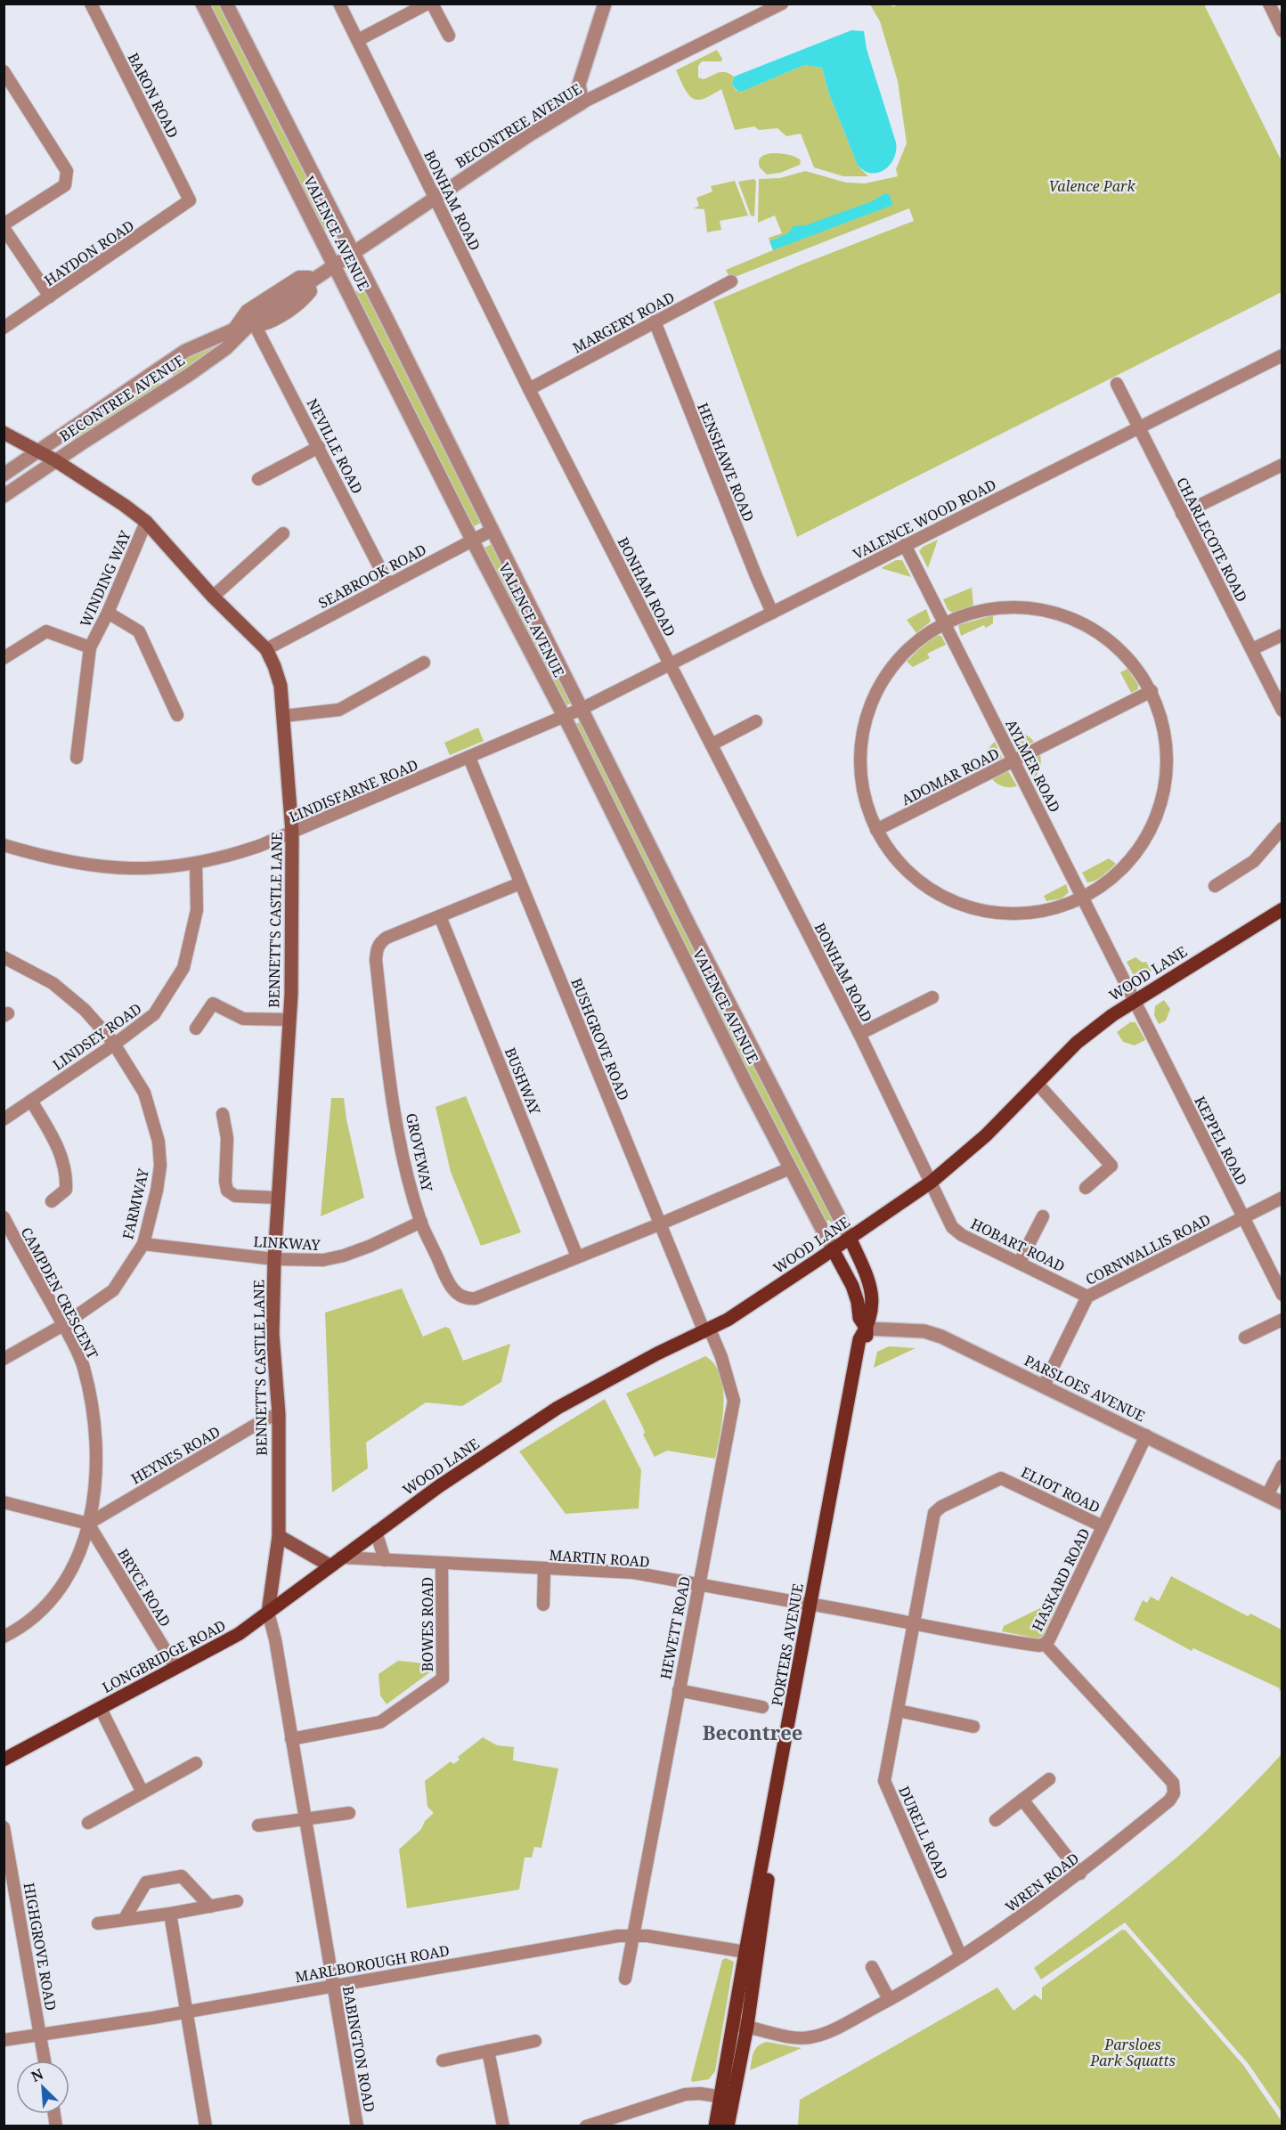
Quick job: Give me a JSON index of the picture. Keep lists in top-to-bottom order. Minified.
{"streets":{"main road":["BENNETT'S CASTLE LANE","WOOD LANE","PORTERS AVENUE","LONGBRIDGE ROAD"],"street":["BARON ROAD","BECONTREE AVENUE","BONHAM ROAD","VALENCE AVENUE","HAYDON ROAD","MARGERY ROAD","NEVILLE ROAD","HENSHAWE ROAD","VALENCE WOOD ROAD","CHARLECOTE ROAD","SEABROOK ROAD","WINDING WAY","AYLMER ROAD","ADOMAR ROAD","LINDISFARNE ROAD","LINDSEY ROAD","BUSHGROVE ROAD","BUSHWAY","KEPPEL ROAD","GROVEWAY","FARMWAY","LINKWAY","HOBART ROAD","CORNWALLIS ROAD","CAMPDEN CRESCENT","PARSLOES AVENUE","HEYNES ROAD","ELIOT ROAD","MARTIN ROAD","HASKARD ROAD","BRYCE ROAD","BOWES ROAD","HEWETT ROAD","DURELL ROAD","WREN ROAD","HIGHGROVE ROAD","MARLBOROUGH ROAD","BABINGTON ROAD"]},"crossings":[["BARON ROAD","HAYDON ROAD"],["BECONTREE AVENUE","BONHAM ROAD"],["BECONTREE AVENUE","VALENCE AVENUE"],["BECONTREE AVENUE","NEVILLE ROAD"],["BECONTREE AVENUE","BENNETT'S CASTLE LANE"],["BONHAM ROAD","MARGERY ROAD"],["BONHAM ROAD","VALENCE WOOD ROAD"],["BONHAM ROAD","WOOD LANE"],["BONHAM ROAD","HOBART ROAD"],["VALENCE AVENUE","VALENCE WOOD ROAD"],["VALENCE AVENUE","SEABROOK ROAD"],["VALENCE AVENUE","LINDISFARNE ROAD"],["VALENCE AVENUE","WOOD LANE"],["VALENCE AVENUE","GROVEWAY"],["VALENCE AVENUE","PORTERS AVENUE"],["MARGERY ROAD","HENSHAWE ROAD"],["NEVILLE ROAD","SEABROOK ROAD"],["HENSHAWE ROAD","VALENCE WOOD ROAD"],["VALENCE WOOD ROAD","CHARLECOTE ROAD"],["VALENCE WOOD ROAD","AYLMER ROAD"],["VALENCE WOOD ROAD","LINDISFARNE ROAD"],["SEABROOK ROAD","BENNETT'S CASTLE LANE"],["WINDING WAY","BENNETT'S CASTLE LANE"],["AYLMER ROAD","ADOMAR ROAD"],["AYLMER ROAD","WOOD LANE"],["AYLMER ROAD","KEPPEL ROAD"],["LINDISFARNE ROAD","BENNETT'S CASTLE LANE"],["LINDISFARNE ROAD","LINDSEY ROAD"],["LINDISFARNE ROAD","BUSHGROVE ROAD"],["BENNETT'S CASTLE LANE","LINKWAY"],["BENNETT'S CASTLE LANE","HEYNES ROAD"],["BENNETT'S CASTLE LANE","LONGBRIDGE ROAD"],["BENNETT'S CASTLE LANE","BABINGTON ROAD"],["WOOD LANE","BUSHGROVE ROAD"],["WOOD LANE","KEPPEL ROAD"],["WOOD LANE","HOBART ROAD"],["WOOD LANE","MARTIN ROAD"],["WOOD LANE","HEWETT ROAD"],["WOOD LANE","PORTERS AVENUE"],["WOOD LANE","LONGBRIDGE ROAD"],["LINDSEY ROAD","FARMWAY"],["BUSHGROVE ROAD","GROVEWAY"],["BUSHGROVE ROAD","HEWETT ROAD"],["BUSHWAY","GROVEWAY"],["KEPPEL ROAD","CORNWALLIS ROAD"],["GROVEWAY","LINKWAY"],["FARMWAY","LINKWAY"],["FARMWAY","CAMPDEN CRESCENT"],["HOBART ROAD","CORNWALLIS ROAD"],["CORNWALLIS ROAD","PARSLOES AVENUE"],["CAMPDEN CRESCENT","HEYNES ROAD"],["CAMPDEN CRESCENT","BRYCE ROAD"],["PARSLOES AVENUE","HASKARD ROAD"],["PARSLOES AVENUE","PORTERS AVENUE"],["HEYNES ROAD","BRYCE ROAD"],["ELIOT ROAD","HASKARD ROAD"],["ELIOT ROAD","DURELL ROAD"],["MARTIN ROAD","HASKARD ROAD"],["MARTIN ROAD","BOWES ROAD"],["MARTIN ROAD","HEWETT ROAD"],["MARTIN ROAD","PORTERS AVENUE"],["HASKARD ROAD","PORTERS AVENUE"],["HASKARD ROAD","DURELL ROAD"],["HASKARD ROAD","WREN ROAD"],["BRYCE ROAD","LONGBRIDGE ROAD"],["BOWES ROAD","BABINGTON ROAD"],["HEWETT ROAD","MARLBOROUGH ROAD"],["PORTERS AVENUE","WREN ROAD"],["PORTERS AVENUE","MARLBOROUGH ROAD"],["LONGBRIDGE ROAD","BABINGTON ROAD"],["DURELL ROAD","WREN ROAD"],["HIGHGROVE ROAD","MARLBOROUGH ROAD"],["MARLBOROUGH ROAD","BABINGTON ROAD"]],"districts":["Becontree"],"parks":["Valence Park","Parsloes Park Squatts"],"north":"top left"}
